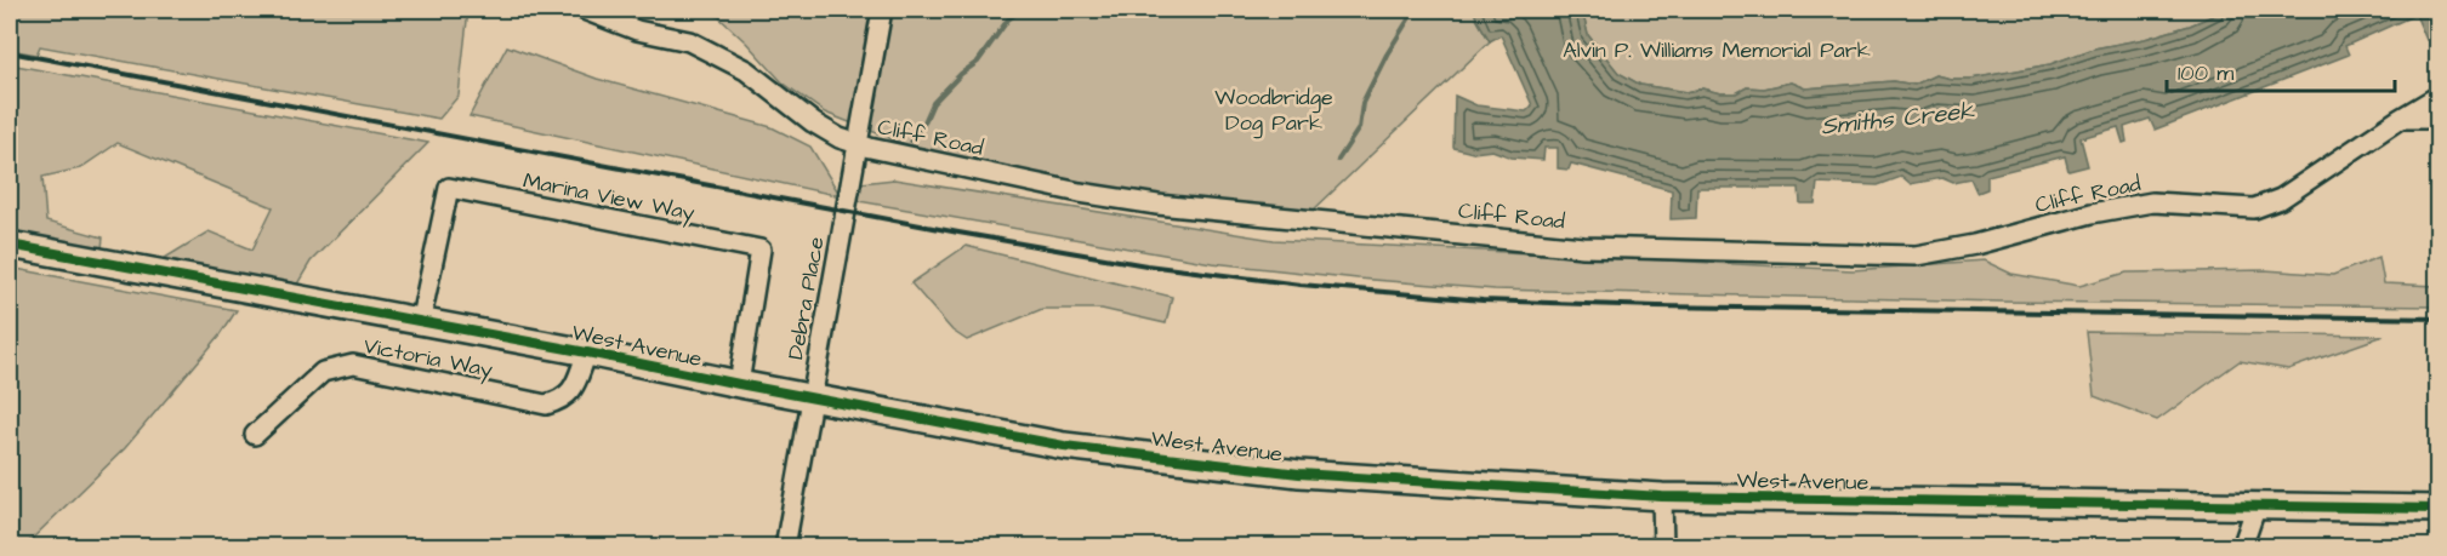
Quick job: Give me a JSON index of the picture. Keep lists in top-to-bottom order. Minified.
{"streets":{"street":["Cliff Road","Marina View Way","Debra Place","West Avenue","Victoria Way"]},"crossings":[["Cliff Road","Debra Place"],["Marina View Way","West Avenue"],["Debra Place","West Avenue"],["West Avenue","Victoria Way"]],"water":["Smiths Creek"],"parks":["Alvin P. Williams Memorial Park","Woodbridge Dog Park"],"scale_bar":"100 m"}
